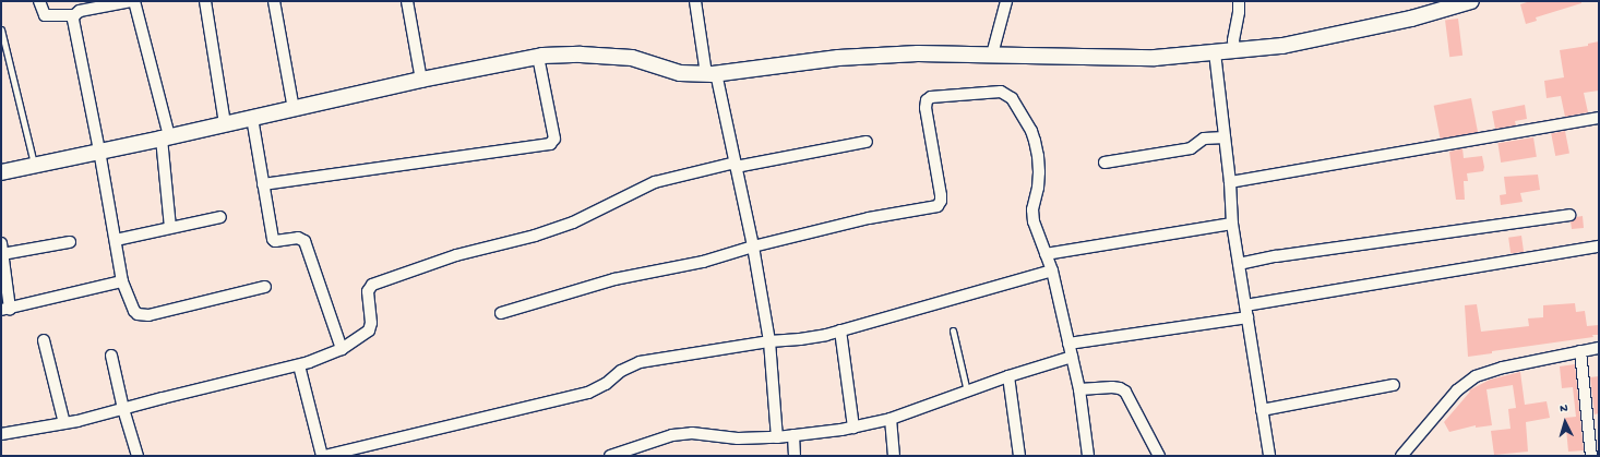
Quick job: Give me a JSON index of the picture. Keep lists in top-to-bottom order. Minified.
{"north":"top"}
